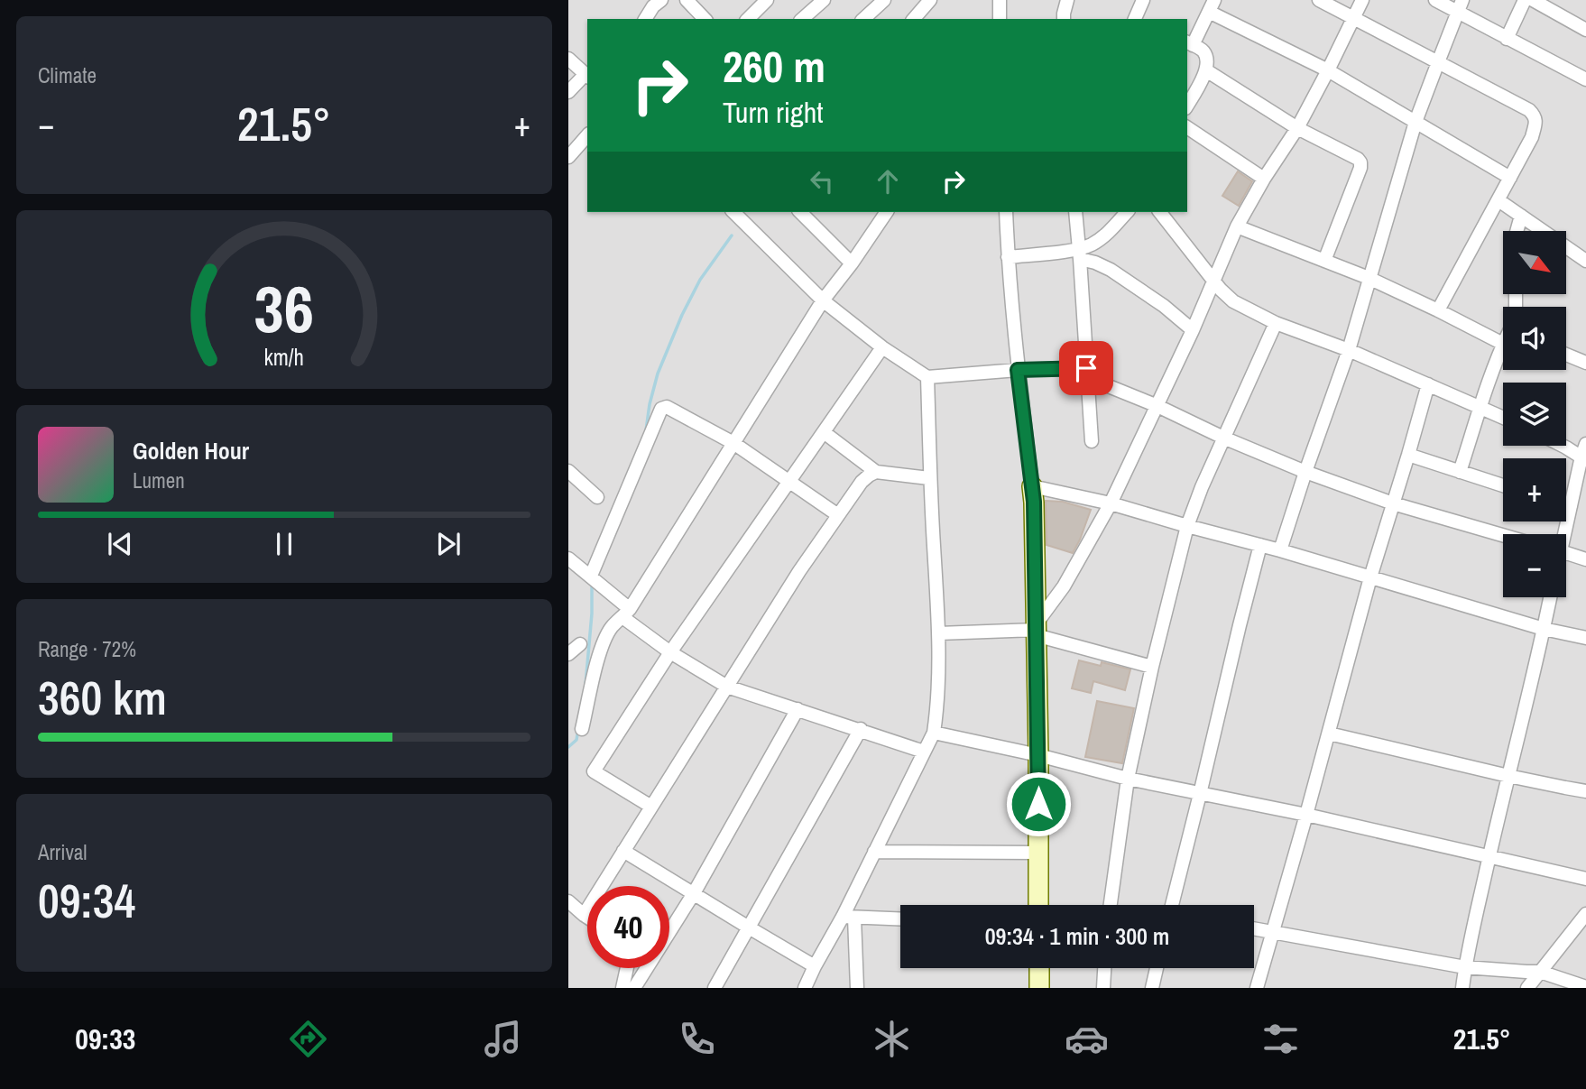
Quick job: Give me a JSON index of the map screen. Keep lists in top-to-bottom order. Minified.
{"north":"bottom right","page":{"tile":["Climate",["Range · 72%","360 km"],["Arrival","09:34"]],"turn":["260 m","Turn right"],"heat":["−","21.5°","+"],"map_buttons":["+","−"],"song":["Golden Hour","Lumen"],"limit":"40","trip":"09:34 · 1 min · 300 m","tabs":["09:33","21.5°"],"gauge":["36","km/h"]}}
